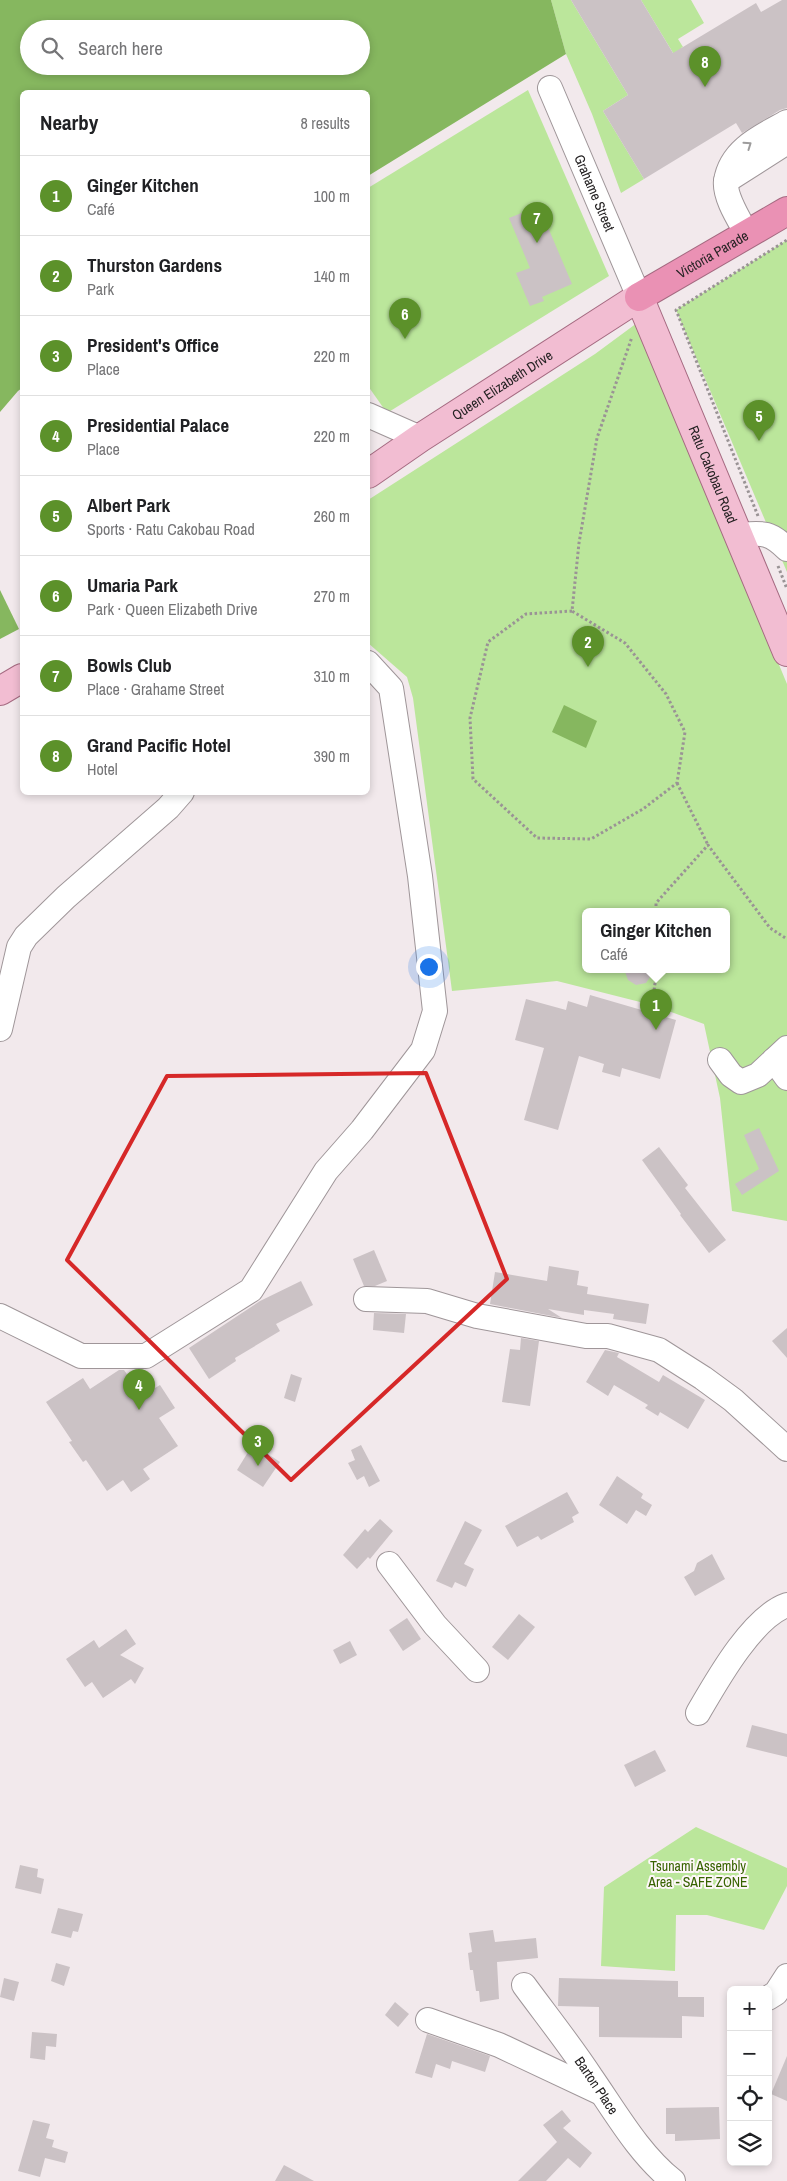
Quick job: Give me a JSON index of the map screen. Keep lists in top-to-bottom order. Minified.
{"streets":{"highway":["Victoria Parade"],"main road":["Queen Elizabeth Drive","Ratu Cakobau Road"],"street":["Grahame Street","Barton Place"]},"crossings":[["Grahame Street","Victoria Parade"],["Grahame Street","Queen Elizabeth Drive"],["Grahame Street","Ratu Cakobau Road"],["Victoria Parade","Queen Elizabeth Drive"],["Victoria Parade","Ratu Cakobau Road"],["Queen Elizabeth Drive","Ratu Cakobau Road"]],"parks":["Tsunami Assembly Area - SAFE ZONE"],"page":{"search":"Search here","pins":["8","7","6","5","2","1","4","3"],"heading":["Nearby","8 results"],"list":[{"mark":"1","name":"Ginger Kitchen","note":"Café","value":"100 m"},{"mark":"2","name":"Thurston Gardens","note":"Park","value":"140 m"},{"mark":"3","name":"President's Office","note":"Place","value":"220 m"},{"mark":"4","name":"Presidential Palace","note":"Place","value":"220 m"},{"mark":"5","name":"Albert Park","note":"Sports · Ratu Cakobau Road","value":"260 m"},{"mark":"6","name":"Umaria Park","note":"Park · Queen Elizabeth Drive","value":"270 m"},{"mark":"7","name":"Bowls Club","note":"Place · Grahame Street","value":"310 m"},{"mark":"8","name":"Grand Pacific Hotel","note":"Hotel","value":"390 m"}],"popup":["Ginger Kitchen","Café"],"map_buttons":["+","−"]}}
